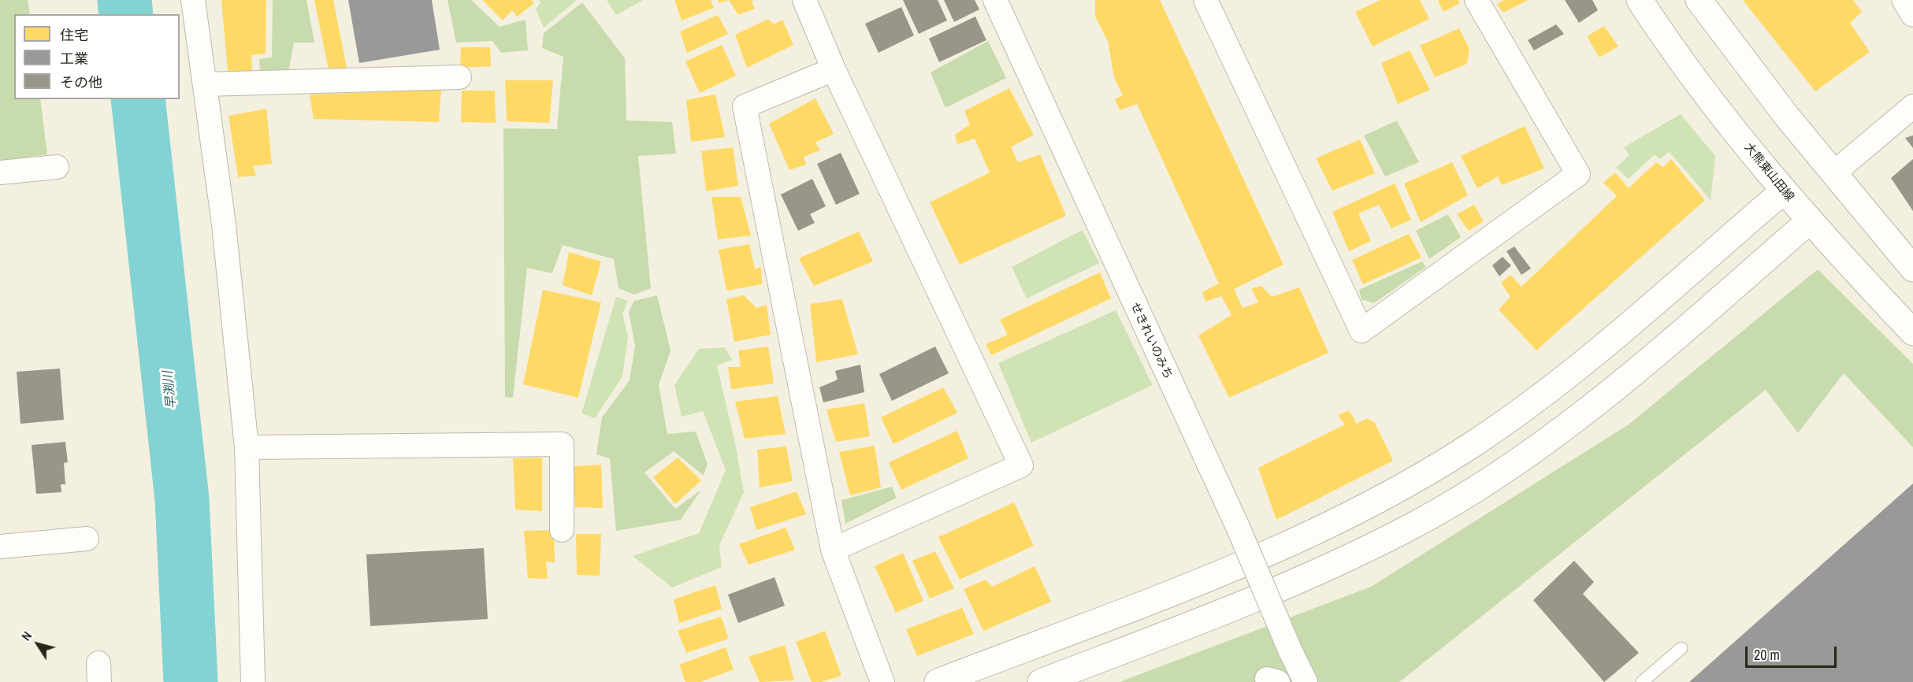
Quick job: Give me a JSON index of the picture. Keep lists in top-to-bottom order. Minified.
{"streets":{"main road":["大熊東山田線"],"street":["せきれいのみち"]},"water":["早渕川"],"legend":["住宅","工業","その他"],"scale_bar":"20 m","north":"top left"}
